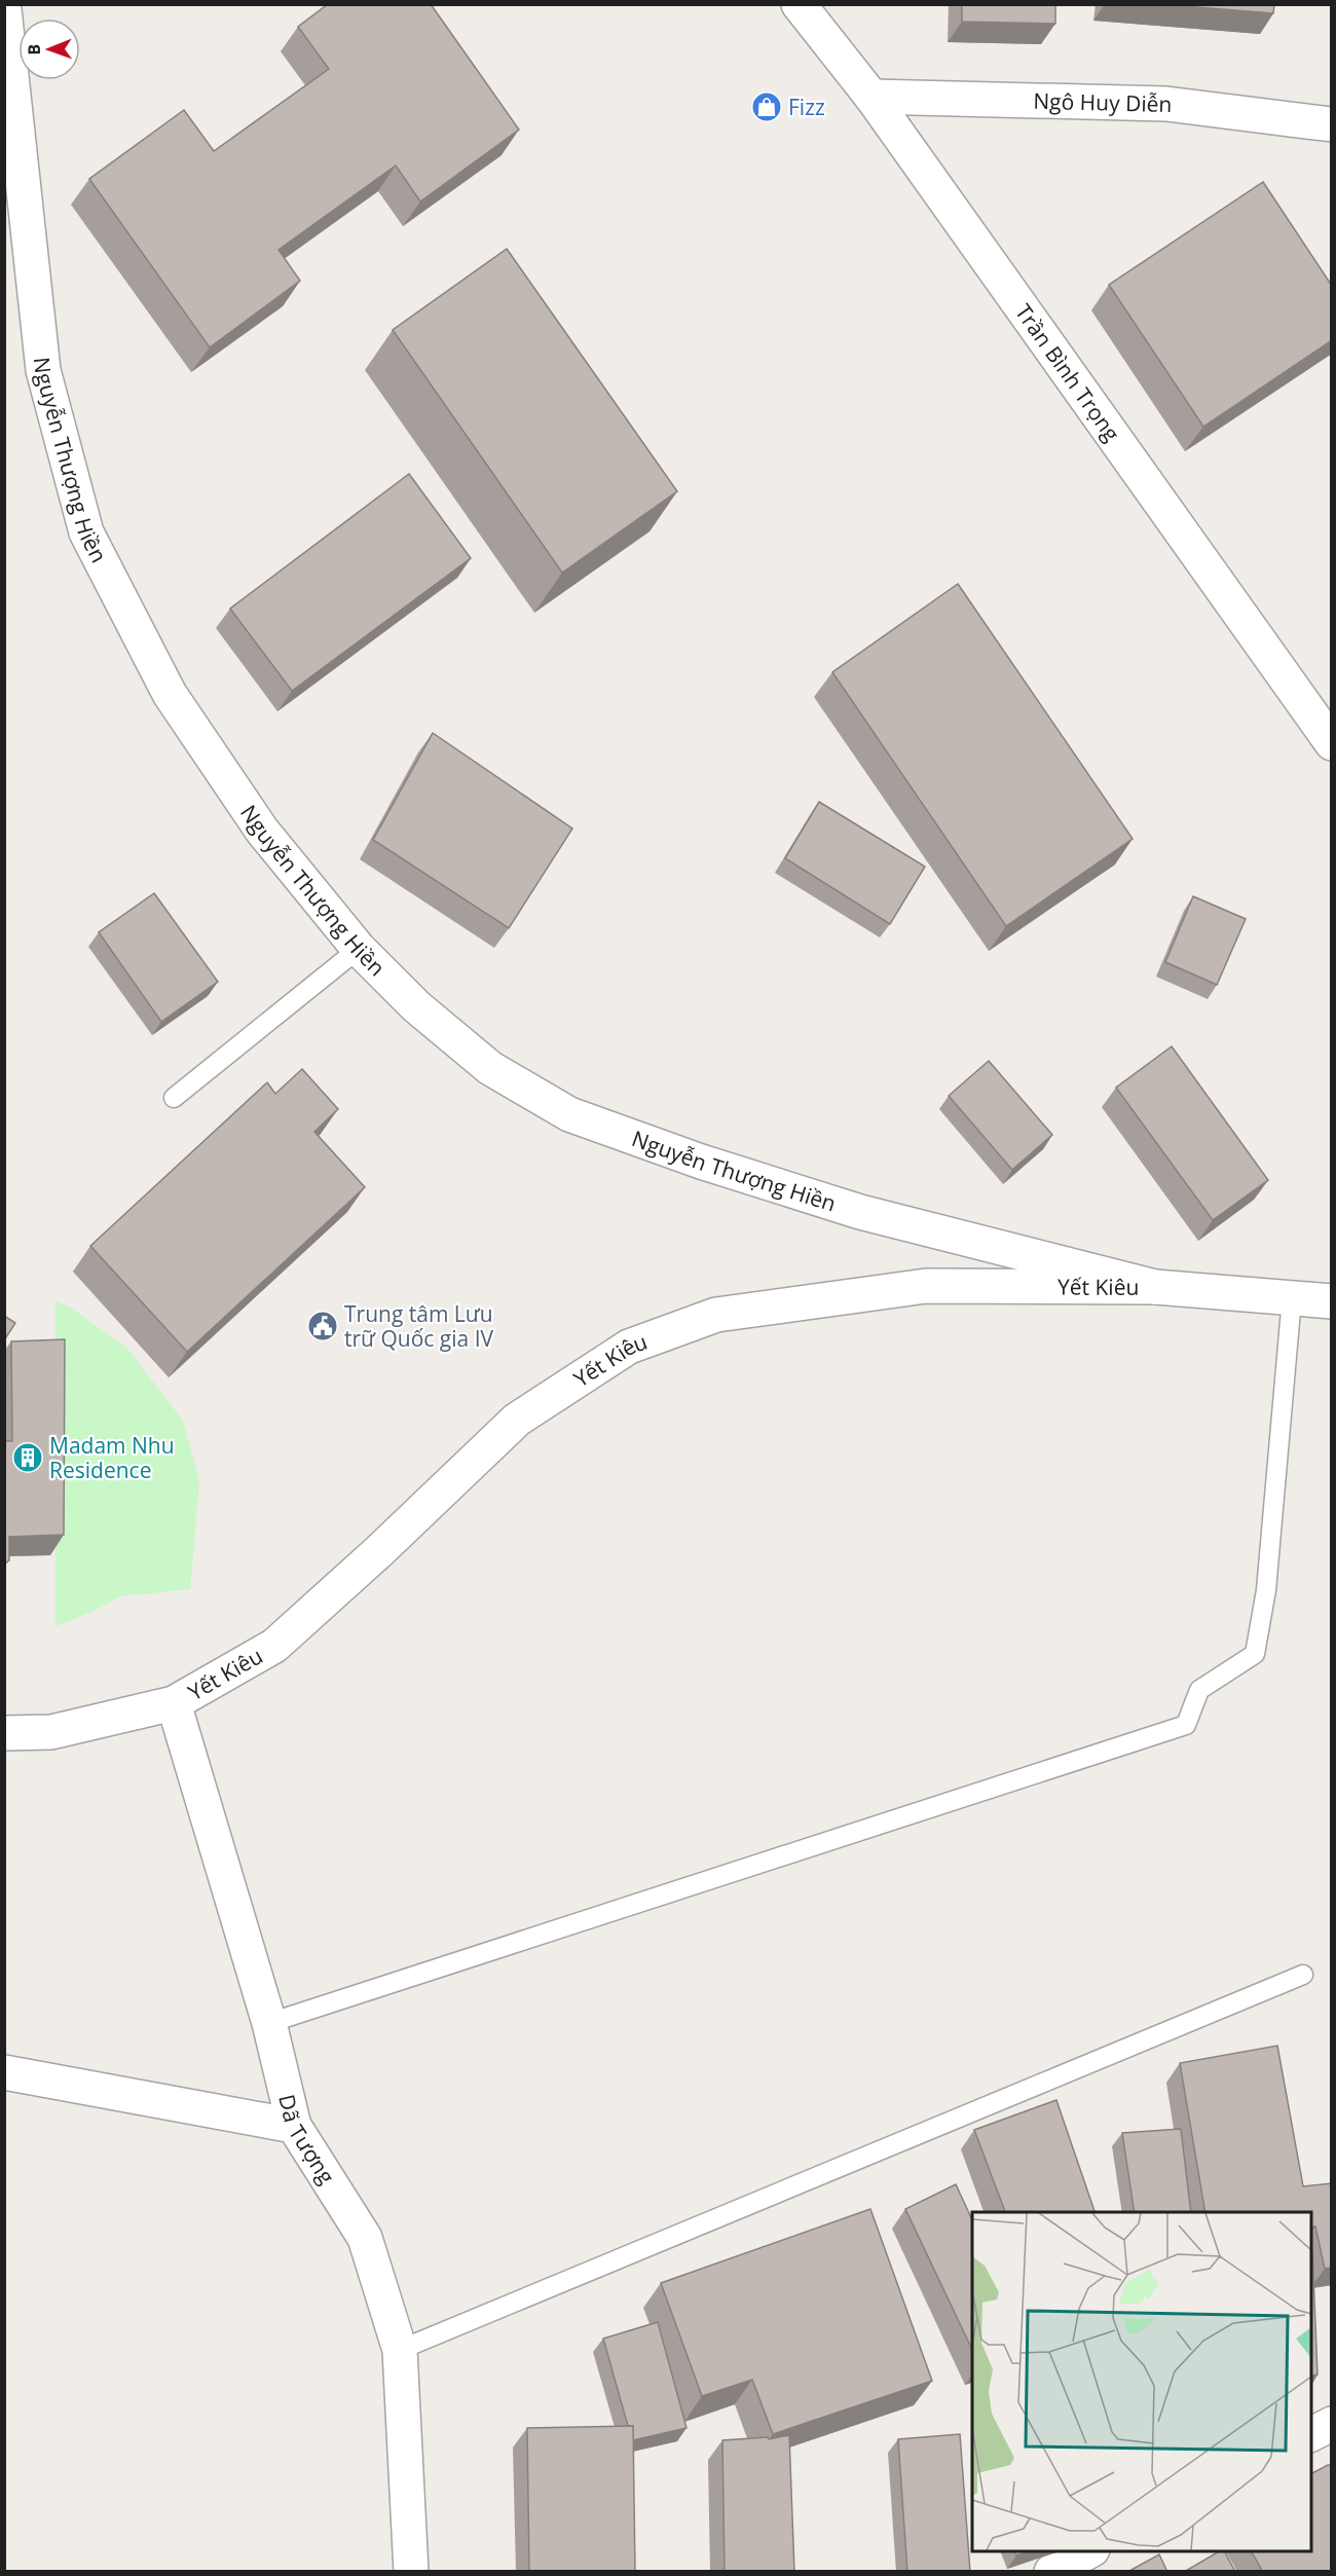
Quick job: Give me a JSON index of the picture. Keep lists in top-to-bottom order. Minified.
{"streets":{"street":["Ngô Huy Diễn","Trần Bình Trọng","Nguyễn Thượng Hiền","Yết Kiêu","Dã Tượng"]},"crossings":[["Ngô Huy Diễn","Trần Bình Trọng"],["Nguyễn Thượng Hiền","Yết Kiêu"],["Yết Kiêu","Dã Tượng"]],"places":{"shop":["Fizz"],"public building":["Trung tâm Lưu trữ Quốc gia IV"],"building":["Madam Nhu Residence"]},"north":"left"}
